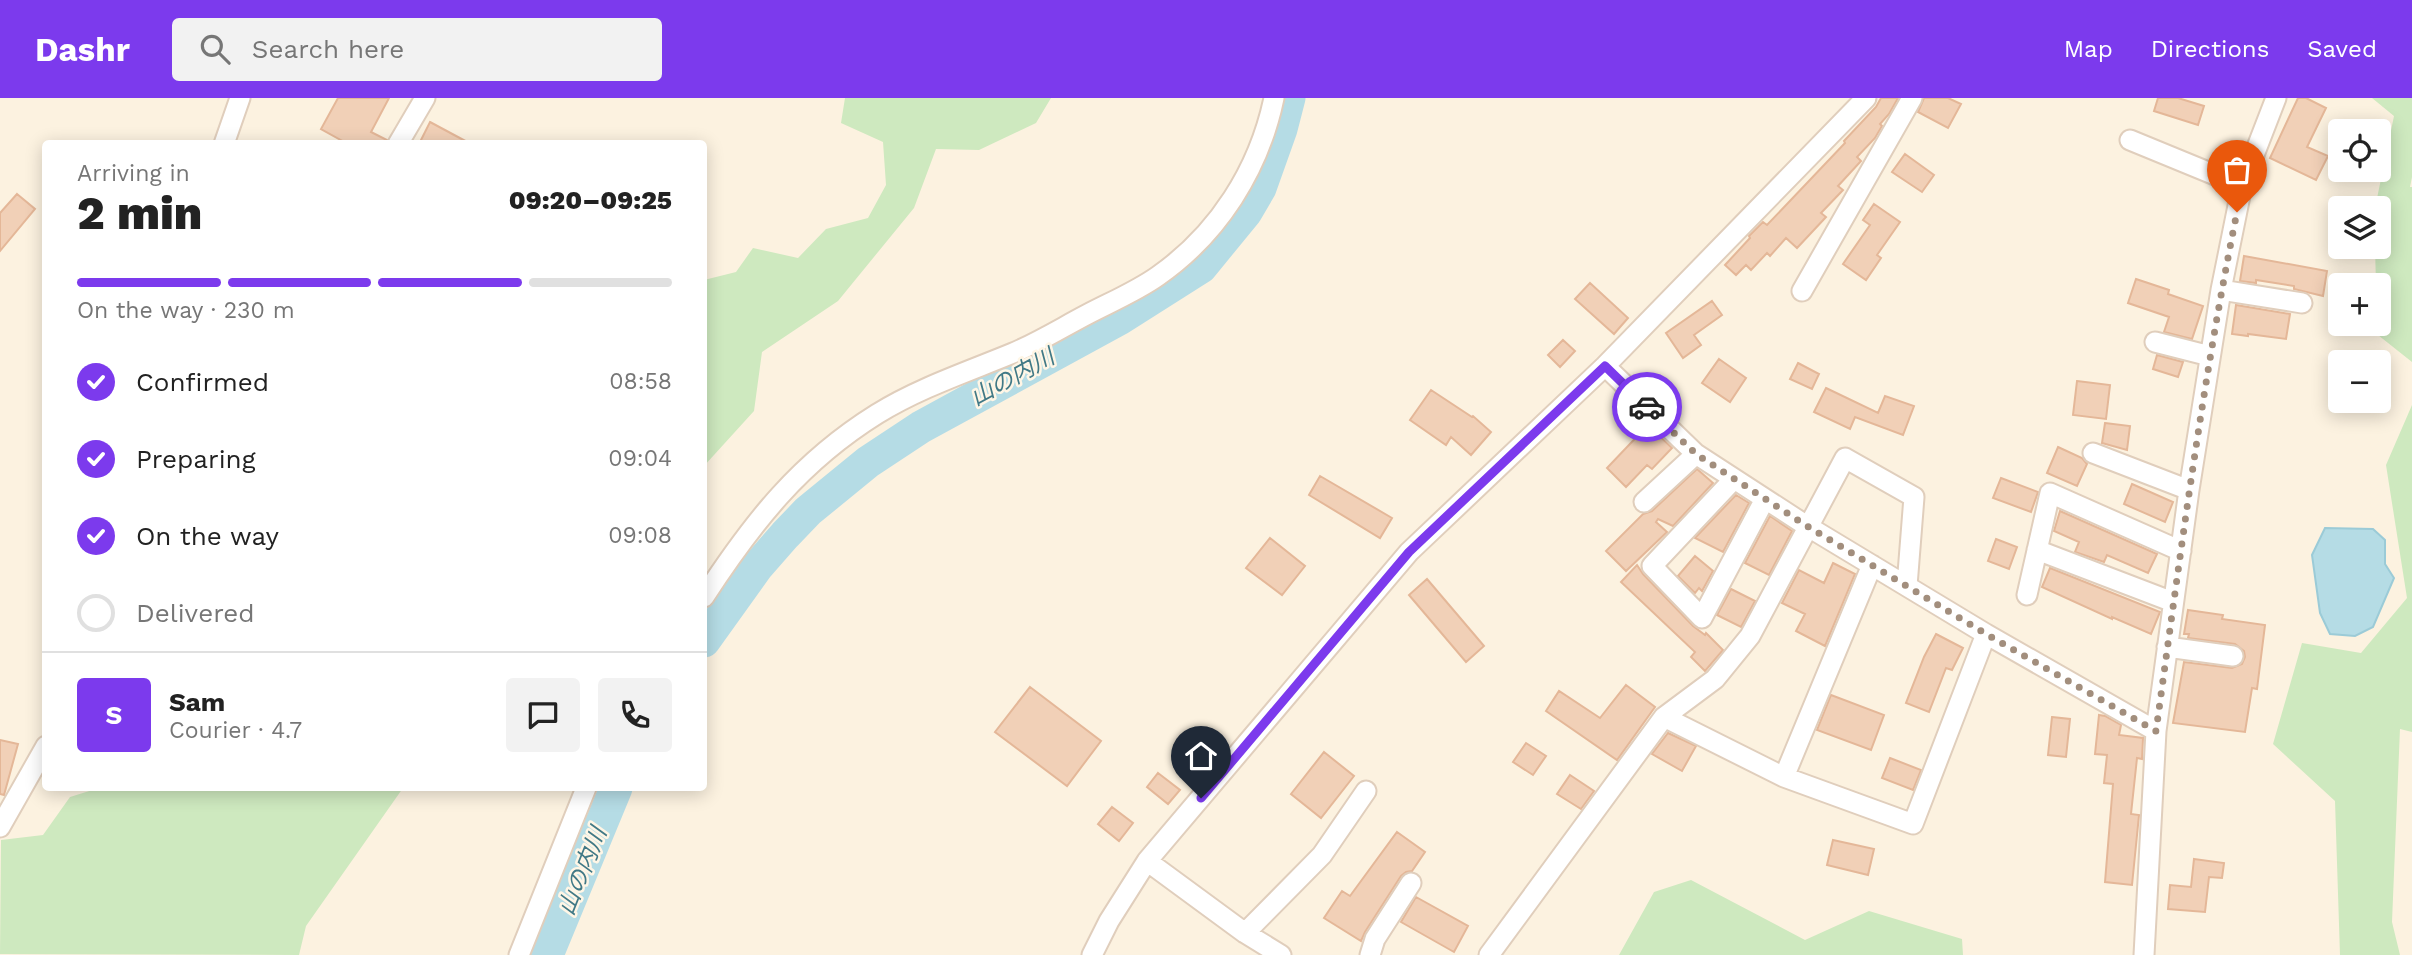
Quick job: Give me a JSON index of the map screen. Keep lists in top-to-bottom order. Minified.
{"water":["山の内川"],"page":{"header":"Dashr","search":"Search here","nav":["Map","Directions","Saved"],"map_buttons":["+","−"],"heading":["2 min","Arriving in","09:20–09:25"],"panel":["Sam","Courier · 4.7"],"bar":"On the way · 230 m","list":[["Confirmed","08:58"],["Preparing","09:04"],["On the way","09:08"],"Delivered"],"round":"S"}}
